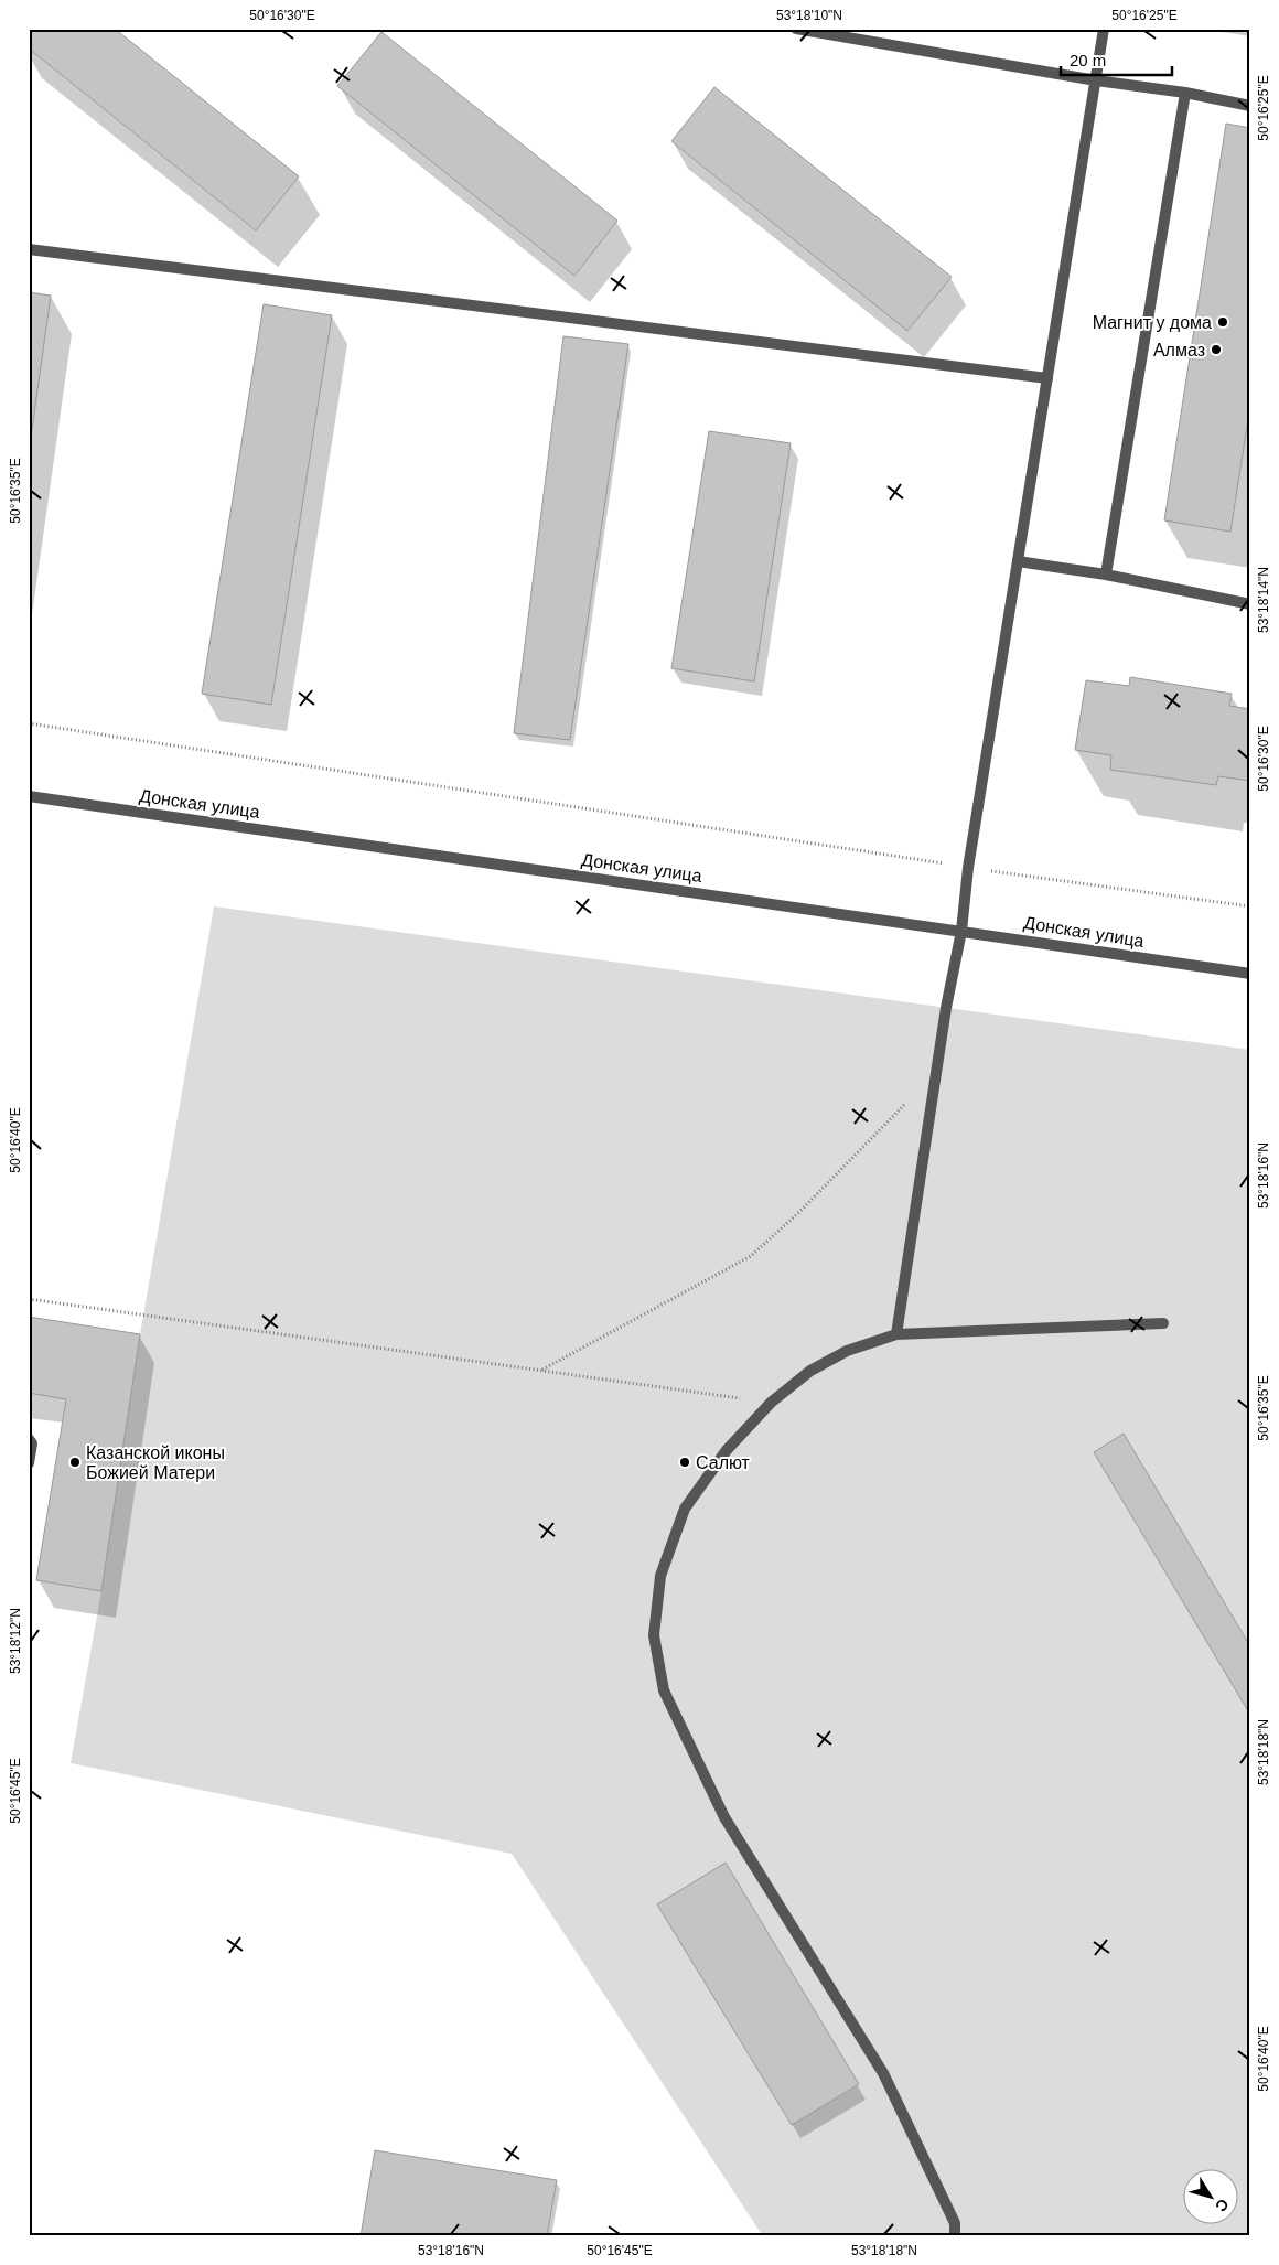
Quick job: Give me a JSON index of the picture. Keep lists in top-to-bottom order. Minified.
{"streets":{"street":["Донская улица"]},"places":["Магнит у дома","Алмаз","Казанской иконы Божией Матери","Салют"],"scale_bar":"20 m","north":"bottom right","coordinates":["50°16'30\"E","53°18'10\"N","50°16'25\"E","50°16'35\"E","53°18'14\"N","50°16'40\"E","53°18'16\"N","53°18'12\"N","53°18'18\"N","50°16'45\"E"]}
